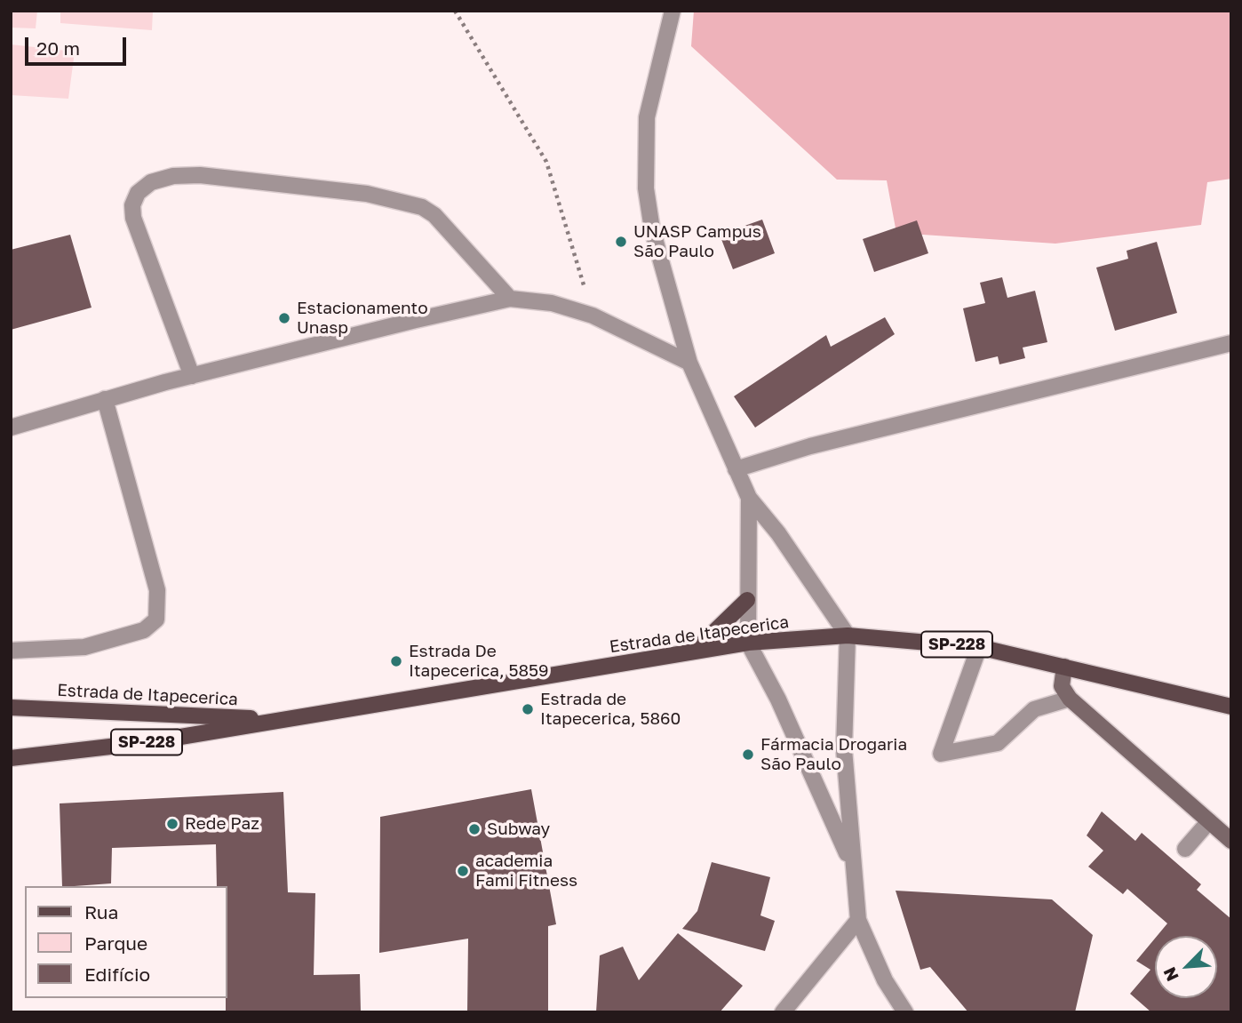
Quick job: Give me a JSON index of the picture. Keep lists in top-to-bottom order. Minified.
{"streets":{"main road":["Estrada de Itapecerica","SP-228"]},"places":["UNASP Campus São Paulo","Estacionamento Unasp","Estrada De Itapecerica, 5859","Estrada de Itapecerica, 5860","Fármacia Drogaria São Paulo","Rede Paz","Subway","academia Fami Fitness"],"legend":["Rua","Parque","Edifício"],"scale_bar":"20 m","north":"bottom left"}
